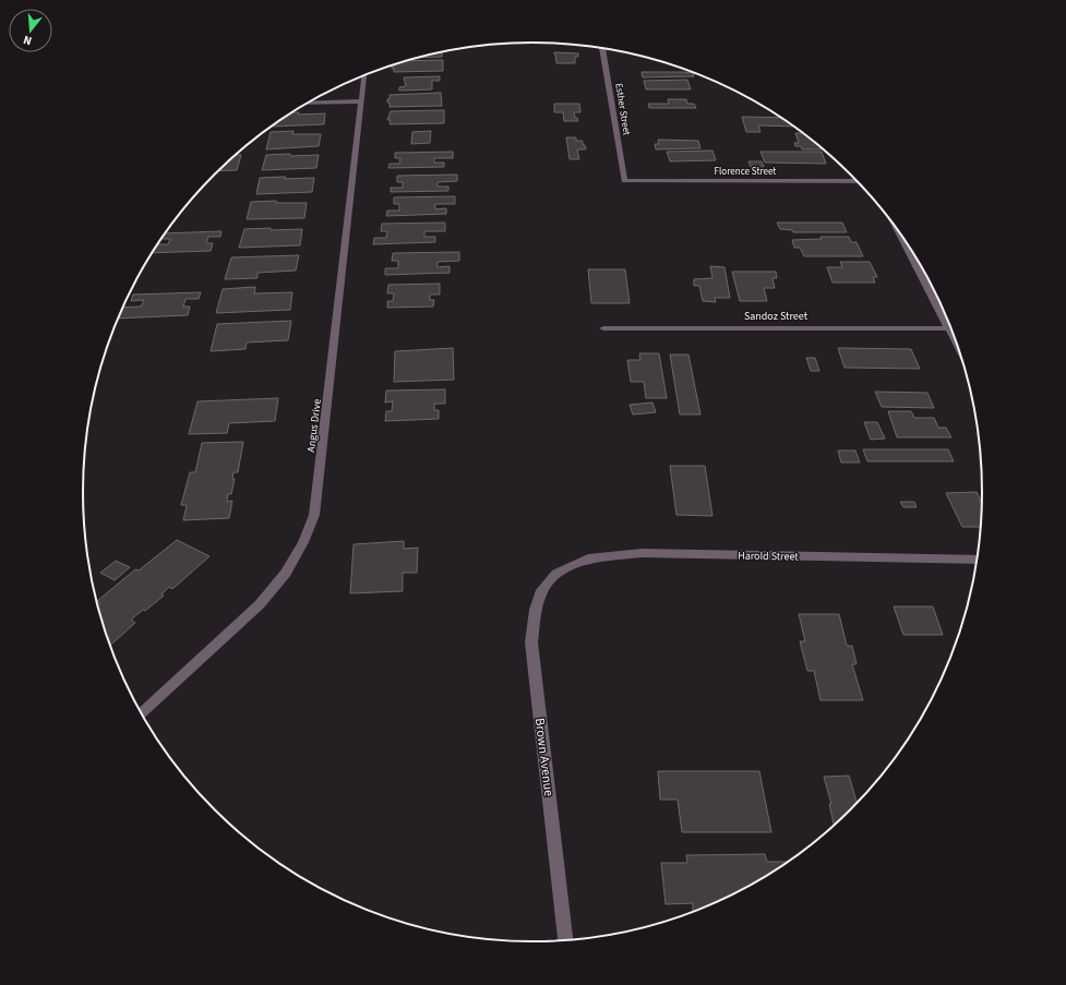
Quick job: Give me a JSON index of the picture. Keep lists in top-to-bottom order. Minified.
{"streets":{"street":["Esther Street","Florence Street","Sandoz Street","Angus Drive","Harold Street","Brown Avenue"]},"crossings":[["Esther Street","Florence Street"],["Harold Street","Brown Avenue"]],"north":"bottom"}
